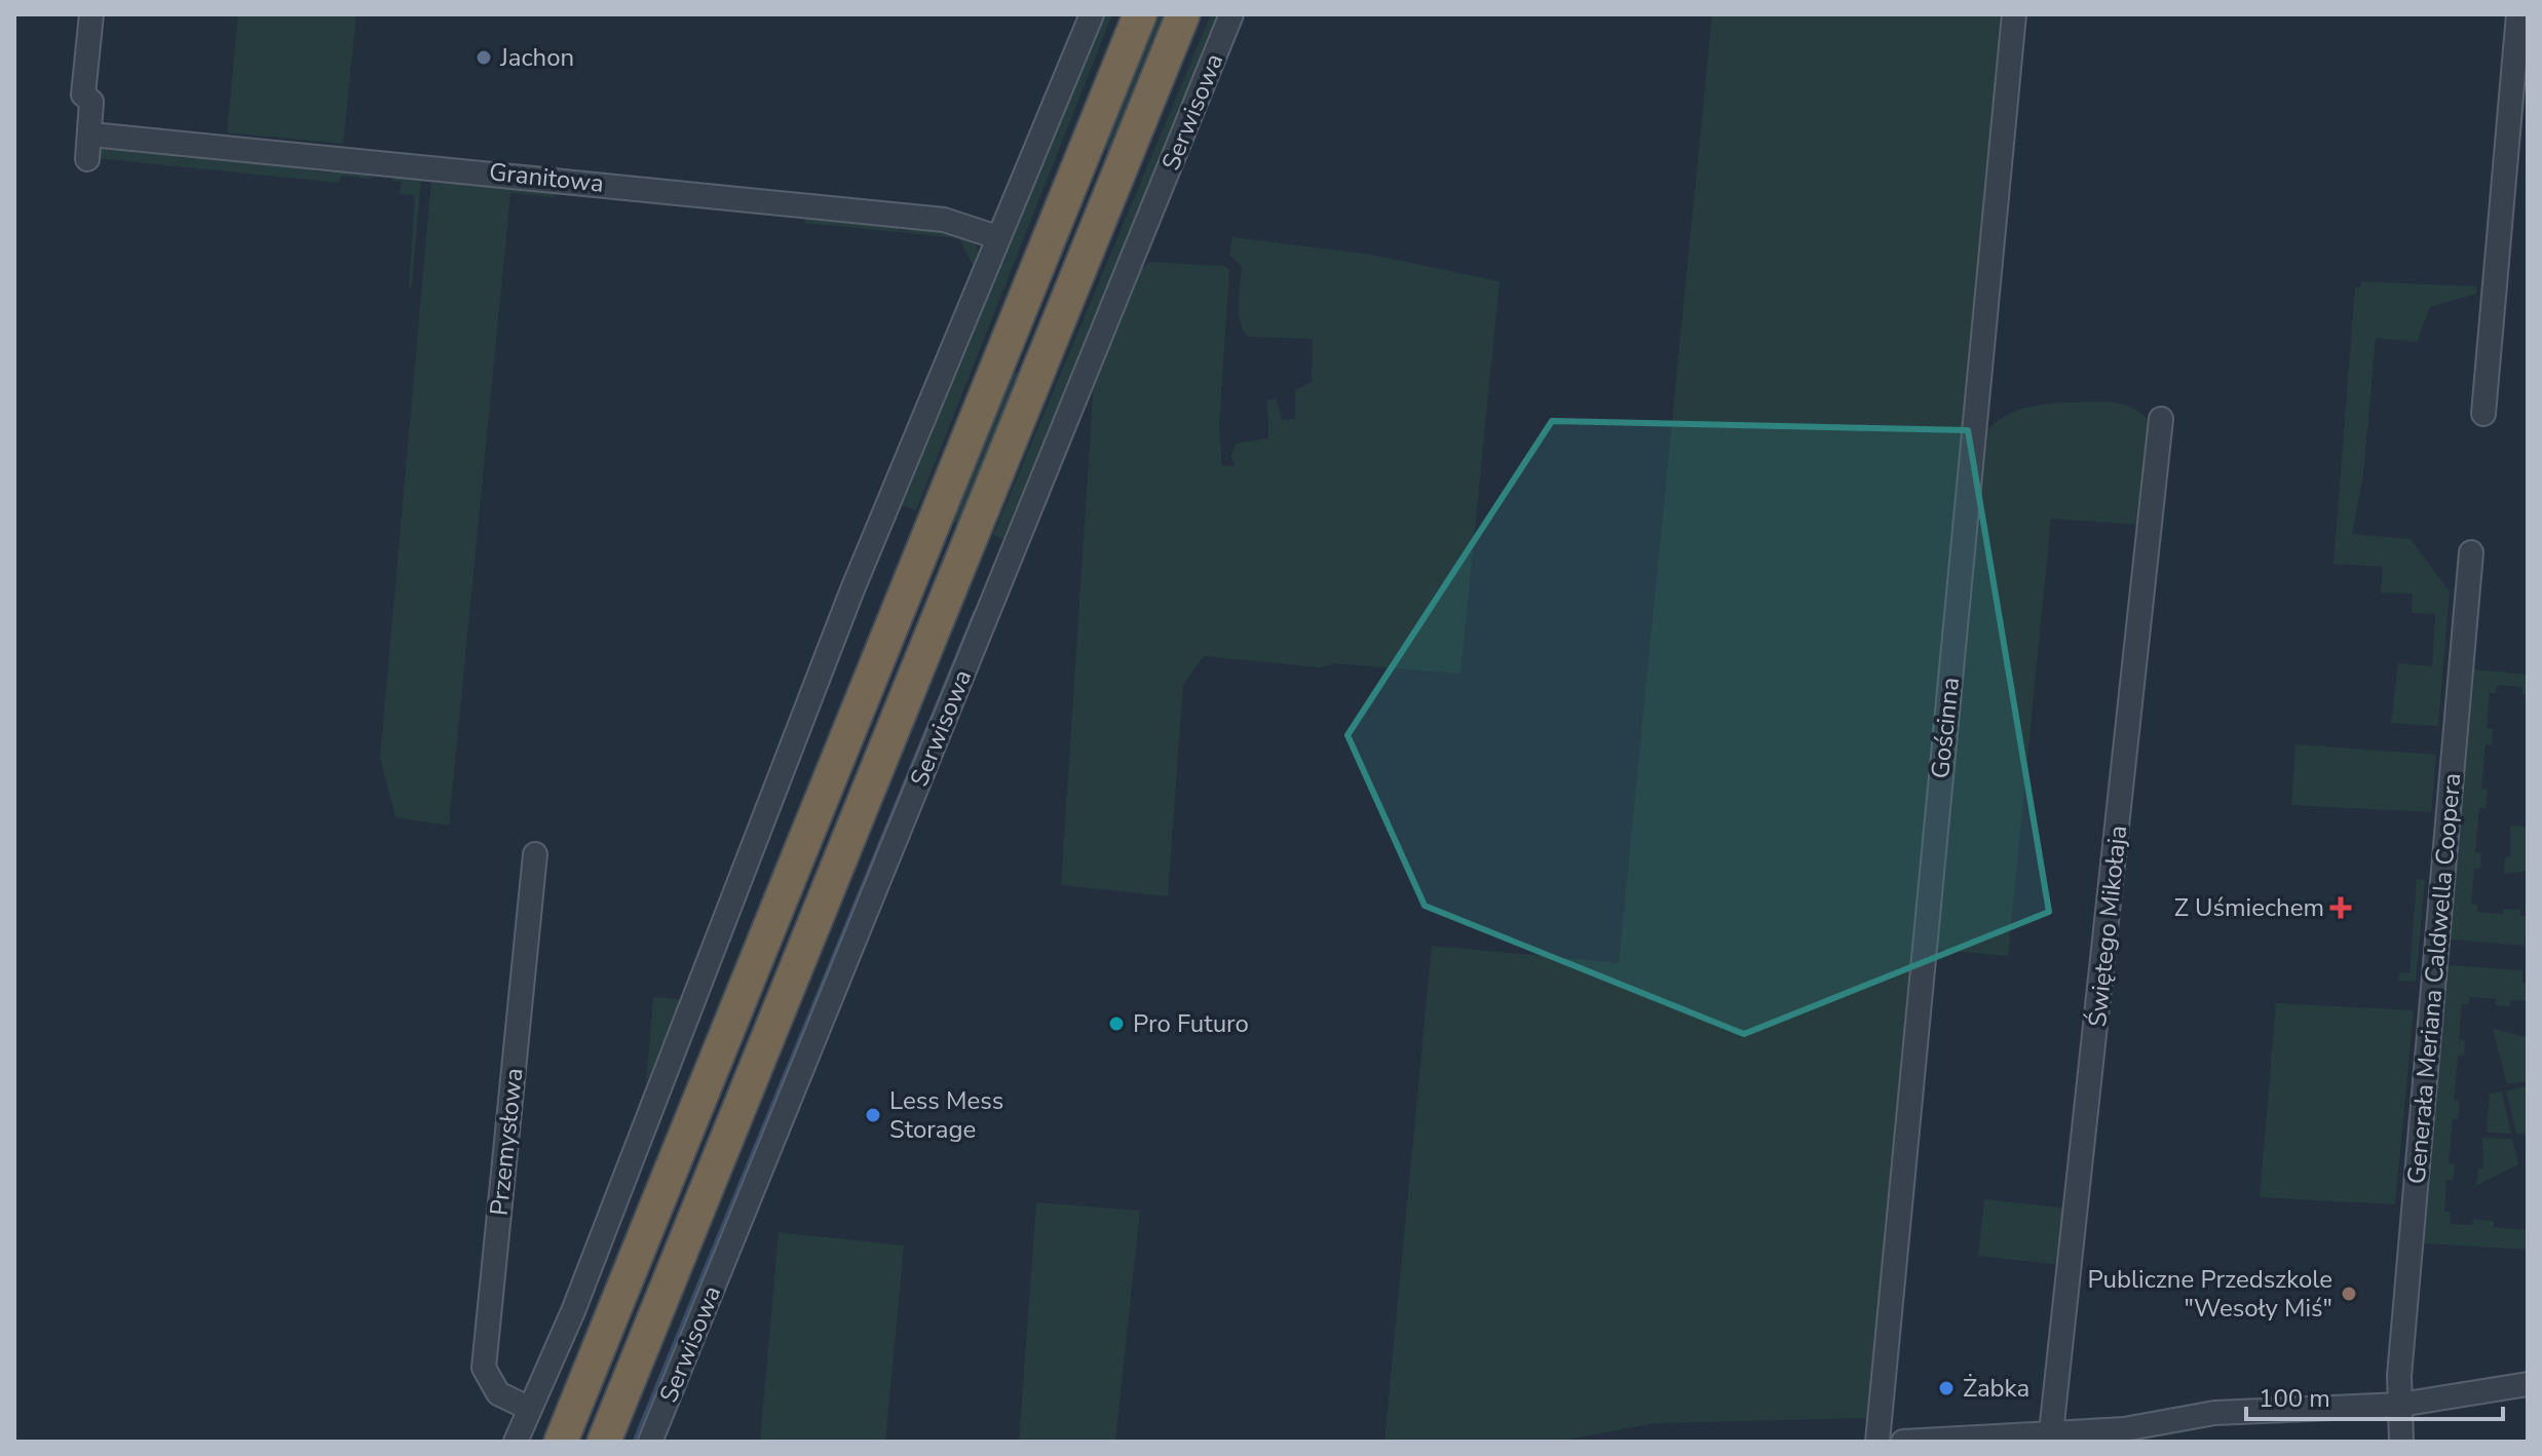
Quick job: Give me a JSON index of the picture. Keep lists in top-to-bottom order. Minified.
{"streets":{"street":["Serwisowa","Granitowa","Gościnna","Świętego Mikołaja","Generała Meriana Caldwella Coopera","Przemysłowa"]},"places":{"other":["Jachon","Pro Futuro","Less Mess Storage","Publiczne Przedszkole \"Wesoły Miś\"","Żabka"],"health":["Z Uśmiechem"]},"scale_bar":"100 m"}
